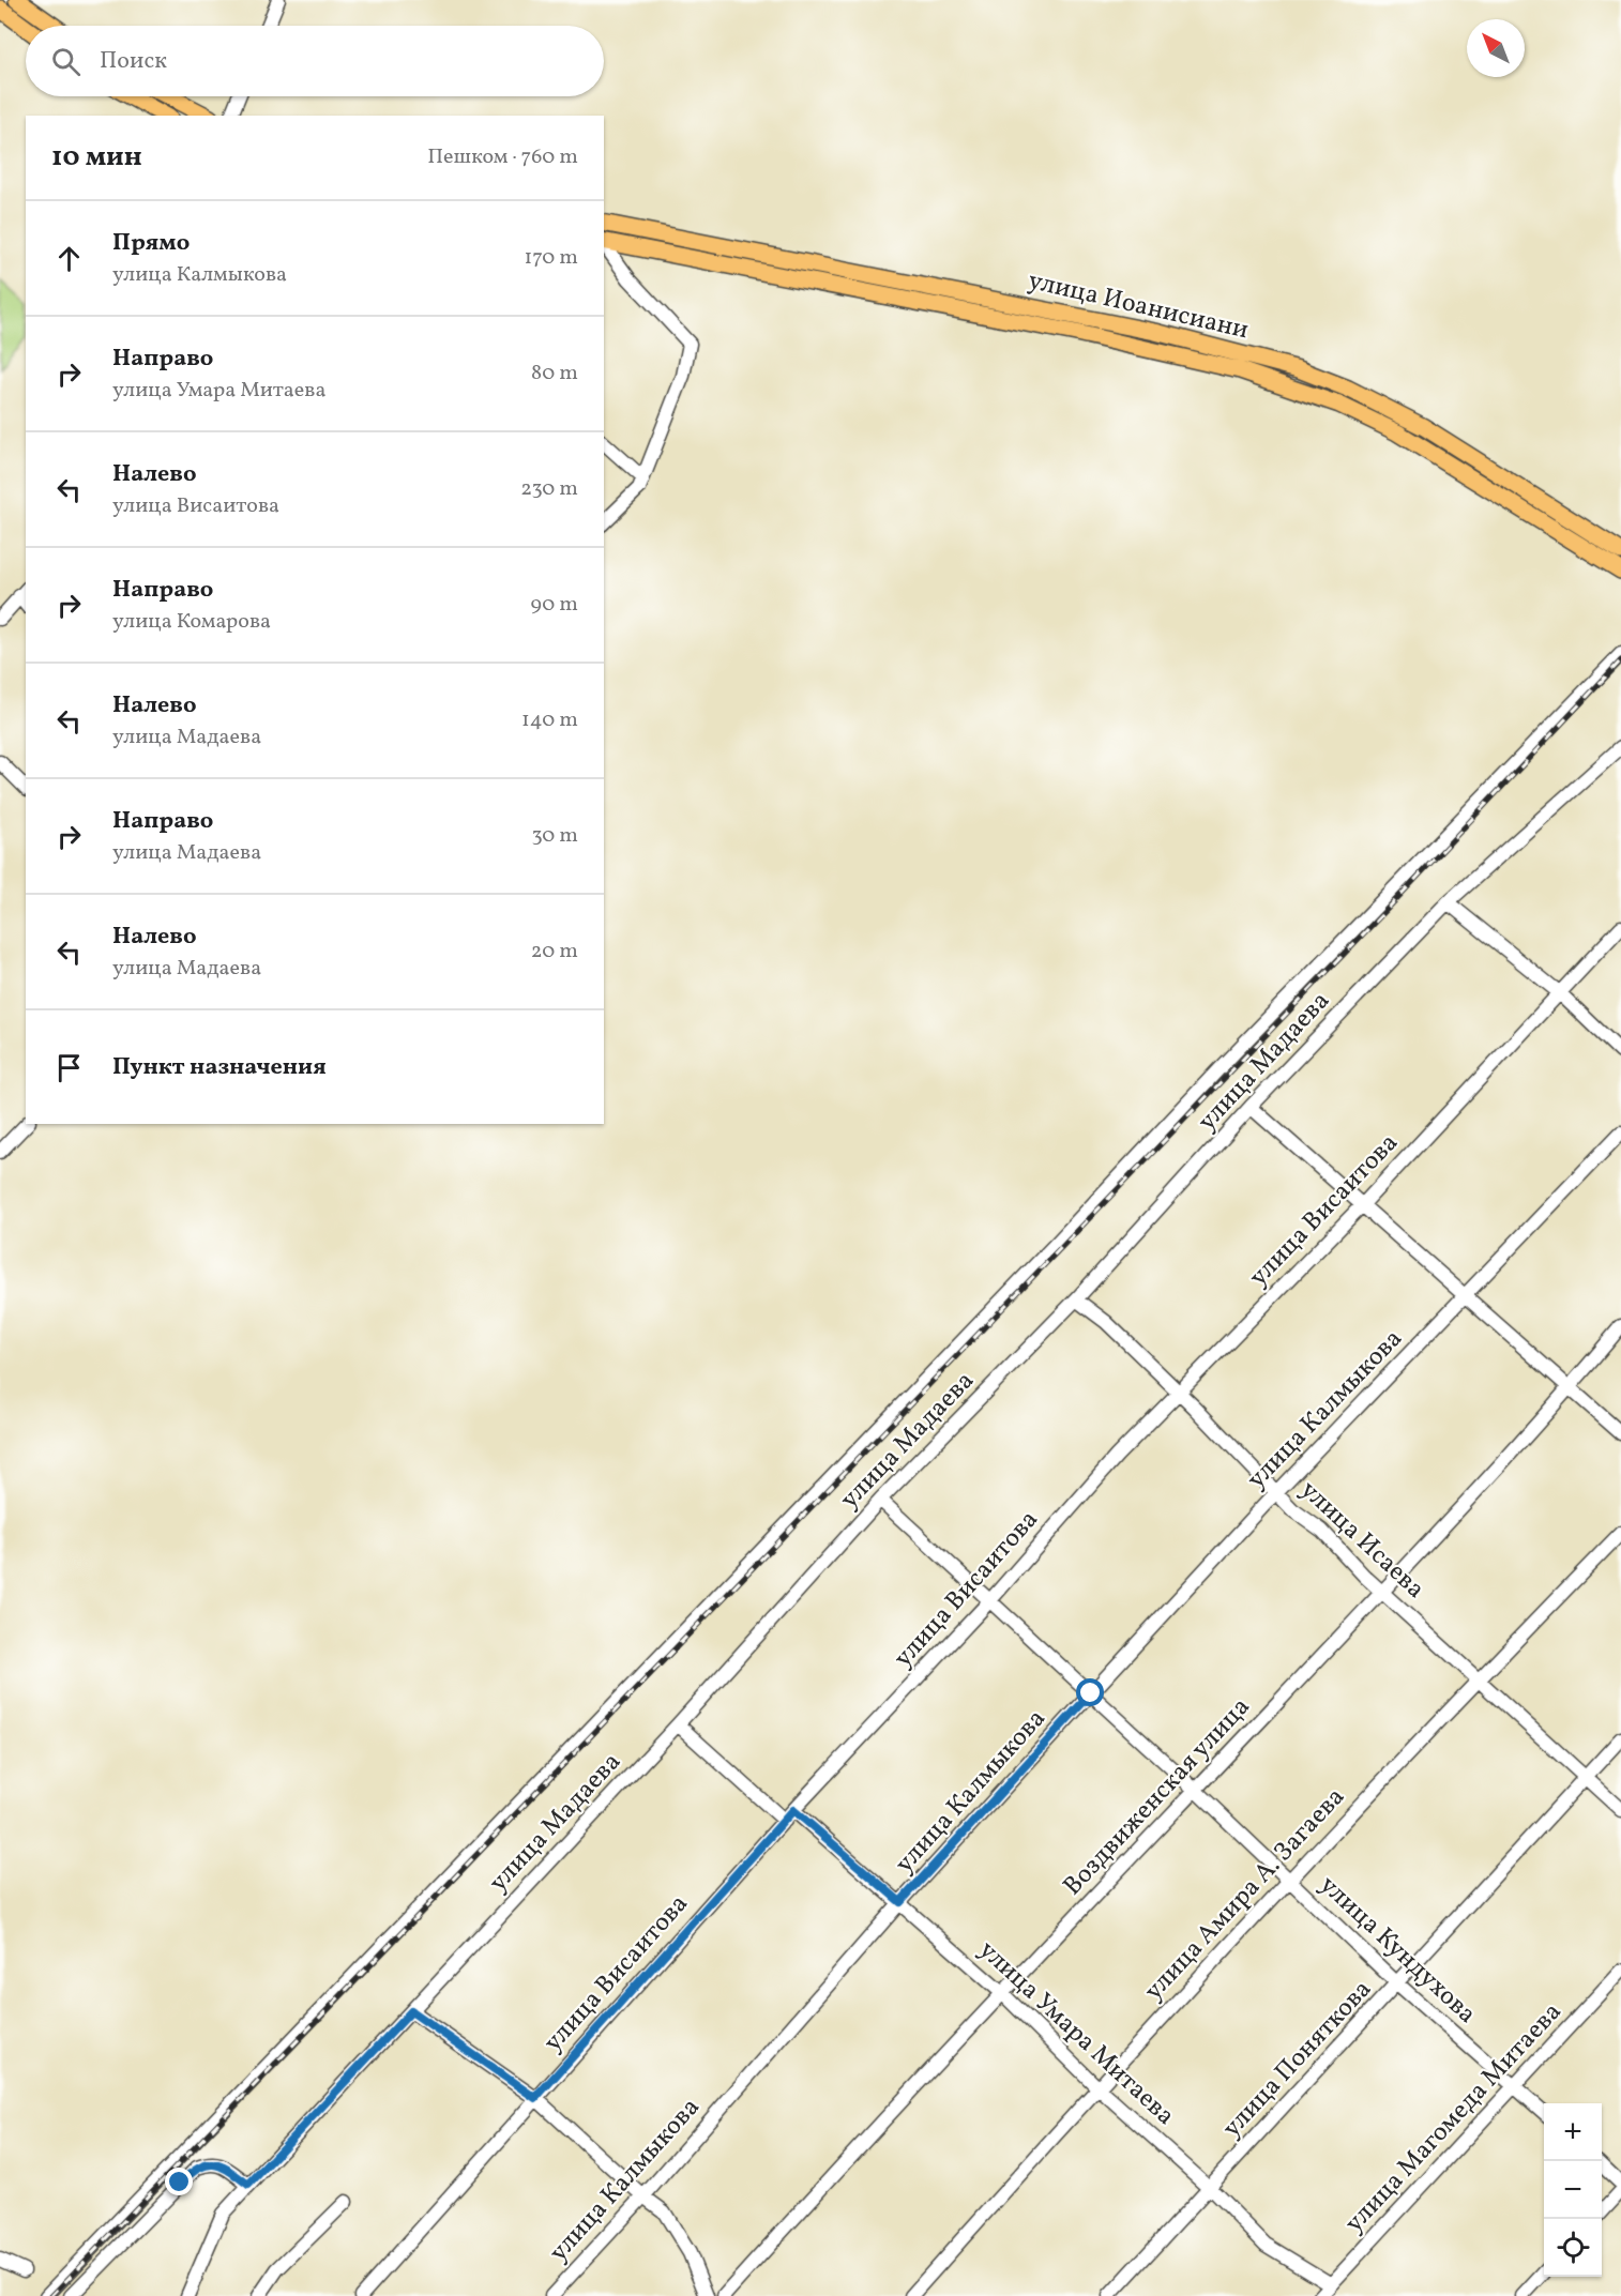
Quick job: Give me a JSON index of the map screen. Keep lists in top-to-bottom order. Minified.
{"streets":{"main road":["улица Иоанисиани"],"street":["улица Мадаева","улица Висаитова","улица Калмыкова","улица Исаева","Воздвиженская улица","улица Амира А. Загаева","улица Кундухова","улица Умара Митаева","улица Поняткова","улица Магомеда Митаева"]},"crossings":[["улица Мадаева","улица Исаева"],["улица Мадаева","улица Кундухова"],["улица Мадаева","улица Умара Митаева"],["улица Висаитова","улица Исаева"],["улица Висаитова","улица Кундухова"],["улица Висаитова","улица Умара Митаева"],["улица Калмыкова","улица Исаева"],["улица Калмыкова","улица Кундухова"],["улица Калмыкова","улица Умара Митаева"],["улица Исаева","Воздвиженская улица"],["улица Исаева","улица Амира А. Загаева"],["улица Исаева","улица Поняткова"],["Воздвиженская улица","улица Кундухова"],["Воздвиженская улица","улица Умара Митаева"],["улица Амира А. Загаева","улица Кундухова"],["улица Амира А. Загаева","улица Умара Митаева"],["улица Кундухова","улица Поняткова"],["улица Кундухова","улица Магомеда Митаева"],["улица Умара Митаева","улица Поняткова"],["улица Умара Митаева","улица Магомеда Митаева"]],"north":"top left","page":{"search":"Поиск","heading":["10 мин","Пешком · 760 m"],"list":[["Прямо","улица Калмыкова","170 m"],["Направо","улица Умара Митаева","80 m"],["Налево","улица Висаитова","230 m"],["Направо","улица Комарова","90 m"],["Налево","улица Мадаева","140 m"],["Направо","улица Мадаева","30 m"],["Налево","улица Мадаева","20 m"],"Пункт назначения"],"map_buttons":["+","−"]}}
